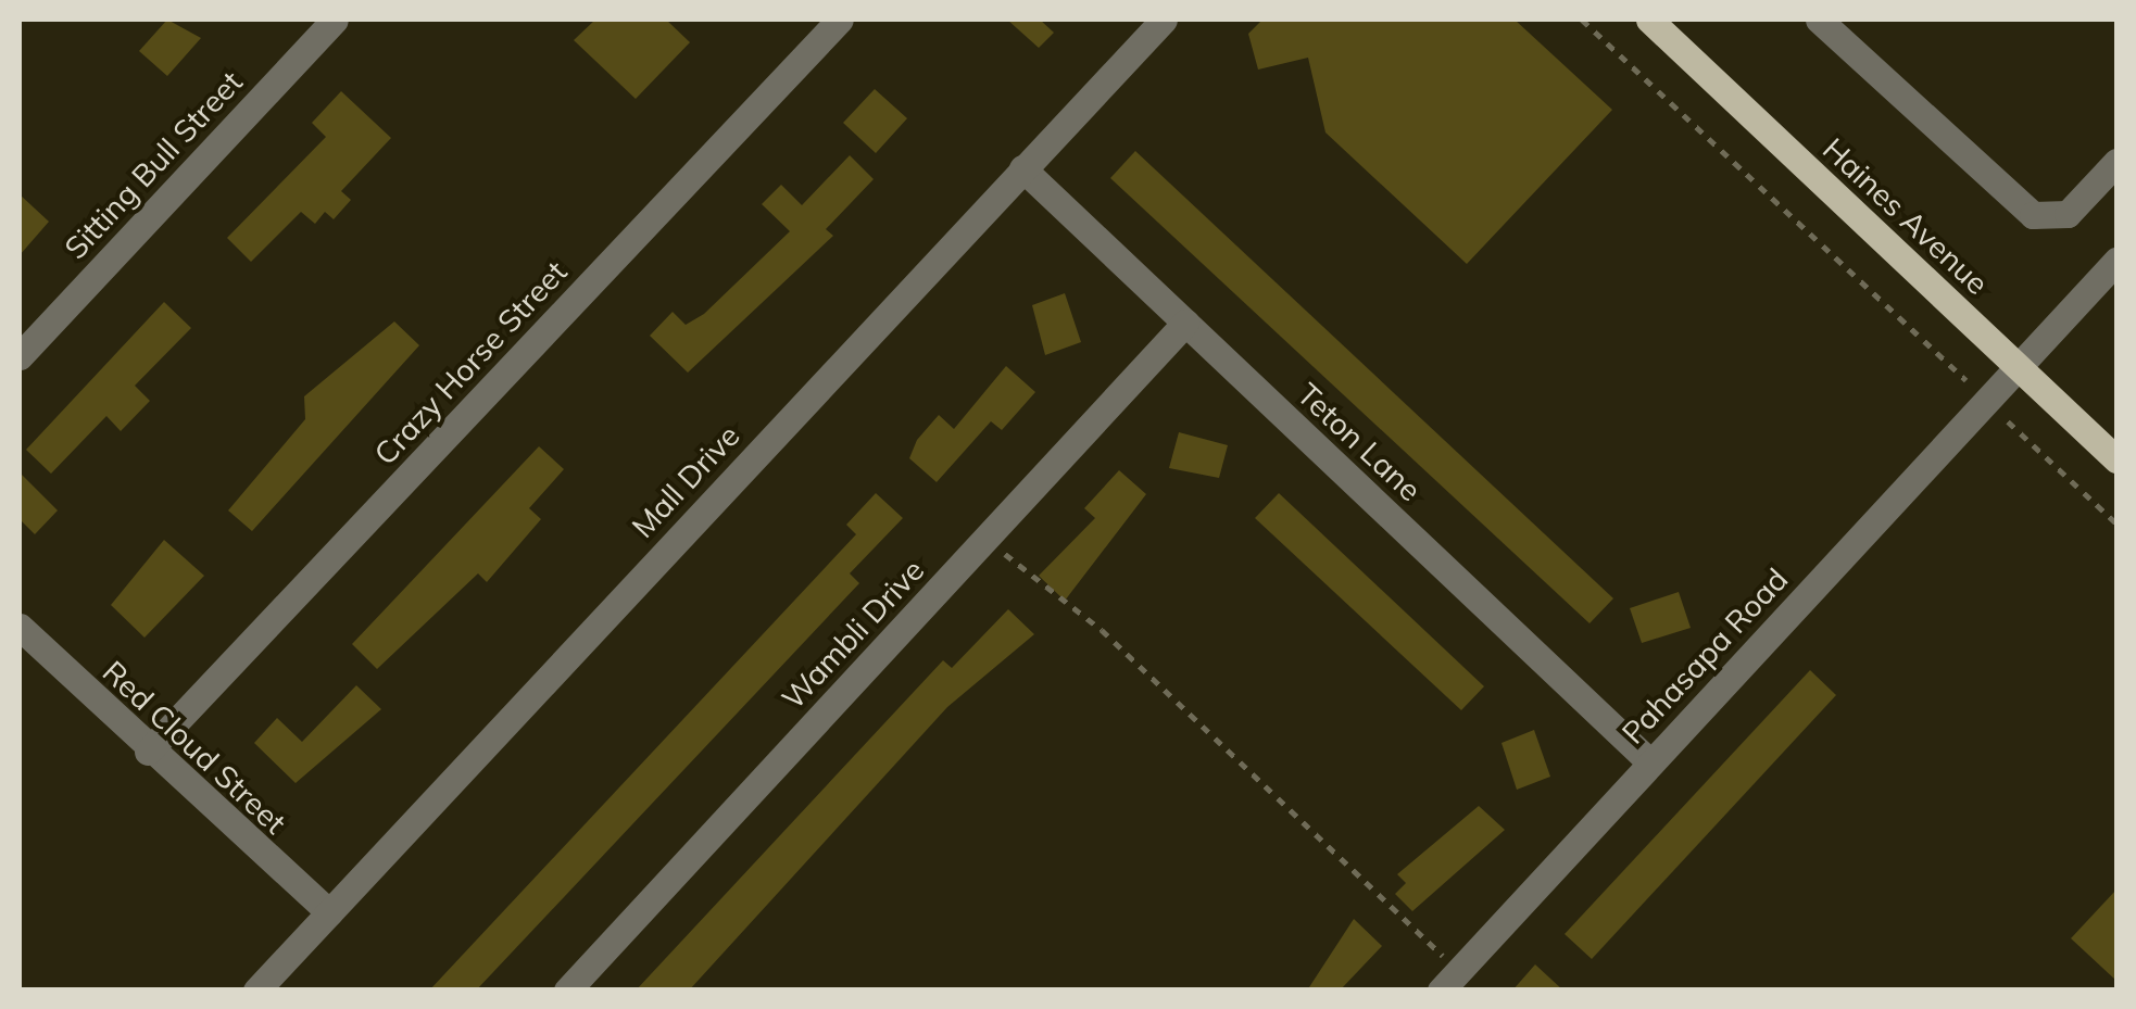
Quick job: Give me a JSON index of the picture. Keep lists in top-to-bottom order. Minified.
{"streets":{"main road":["Haines Avenue"],"street":["Sitting Bull Street","Crazy Horse Street","Teton Lane","Mall Drive","Wambli Drive","Pahasapa Road","Red Cloud Street"]},"crossings":[["Haines Avenue","Pahasapa Road"],["Crazy Horse Street","Red Cloud Street"],["Teton Lane","Mall Drive"],["Teton Lane","Wambli Drive"],["Teton Lane","Pahasapa Road"],["Mall Drive","Red Cloud Street"]]}
